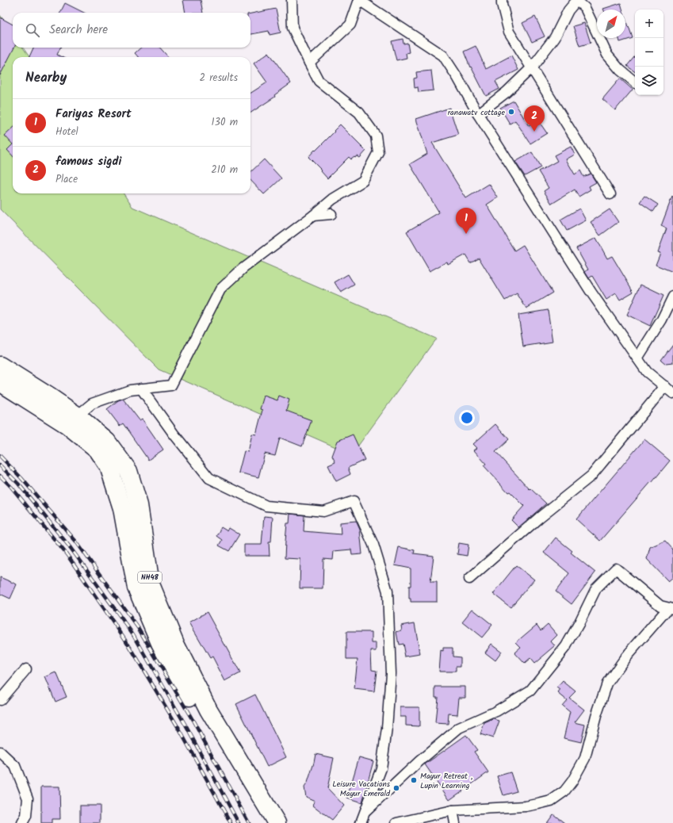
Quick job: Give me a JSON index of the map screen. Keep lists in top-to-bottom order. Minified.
{"streets":{"highway":["NH48"]},"places":["ranawatv cottage","Mayur Retreat , Lupin Learning","Leisure Vacations Mayur Emerald"],"north":"top right","page":{"map_buttons":["+","−"],"search":"Search here","heading":["Nearby","2 results"],"list":[{"mark":"1","name":"Fariyas Resort","note":"Hotel","value":"130 m"},{"mark":"2","name":"famous sigdi","note":"Place","value":"210 m"}],"pins":["2","1"]}}
